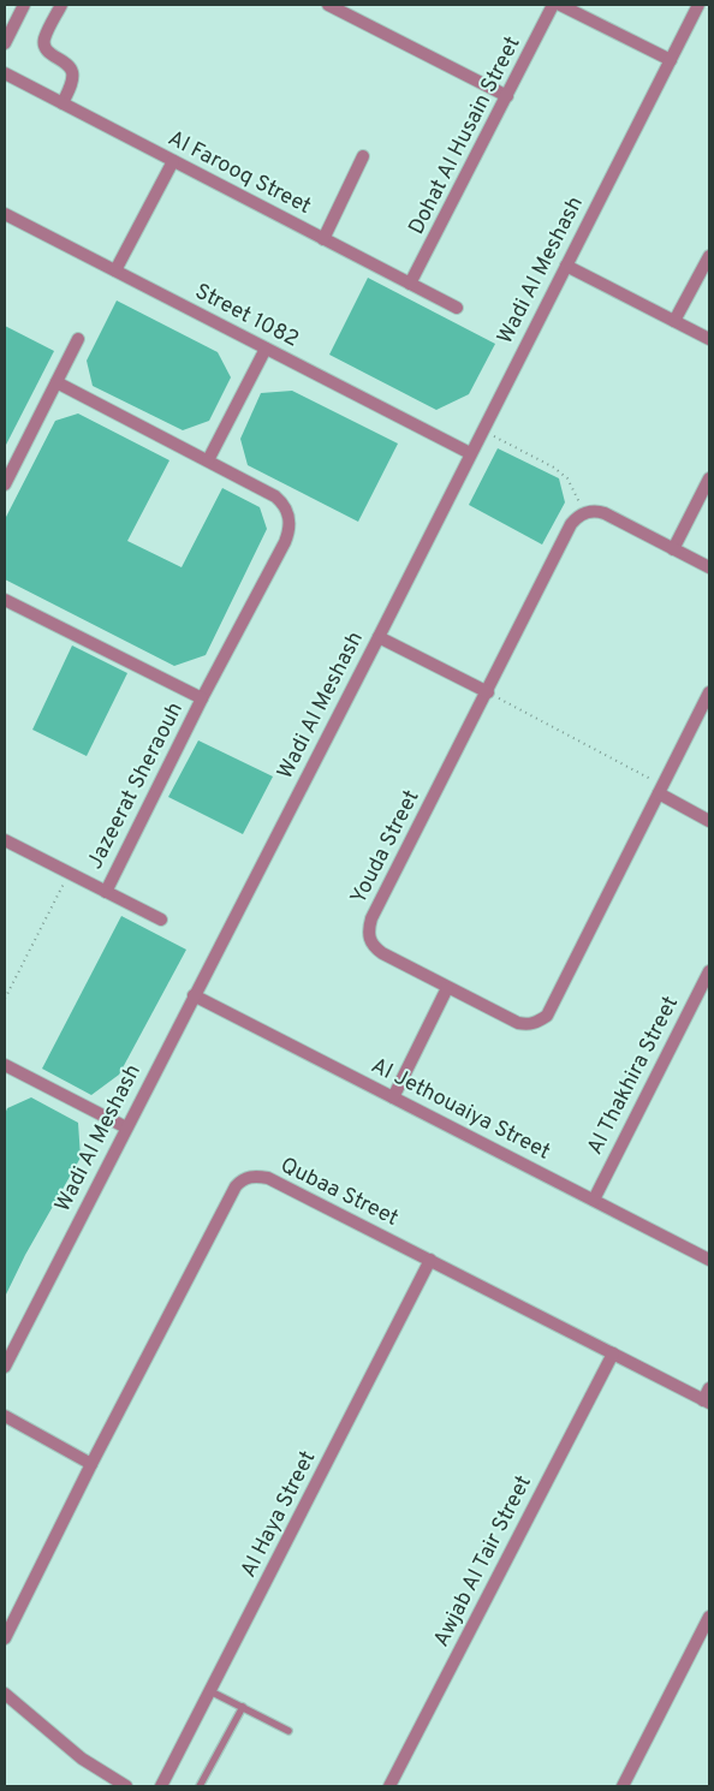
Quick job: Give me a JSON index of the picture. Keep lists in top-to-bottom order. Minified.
{"streets":{"street":["Dohat Al Husain Street","Al Farooq Street","Wadi Al Meshash","Street 1082","Jazeerat Sheraouh","Youda Street","Al Thakhira Street","Al Jethouaiya Street","Qubaa Street","Al Haya Street","Awjab Al Tair Street"]},"crossings":[["Dohat Al Husain Street","Al Farooq Street"],["Wadi Al Meshash","Street 1082"],["Wadi Al Meshash","Al Jethouaiya Street"],["Al Thakhira Street","Al Jethouaiya Street"],["Qubaa Street","Al Haya Street"],["Qubaa Street","Awjab Al Tair Street"]]}
